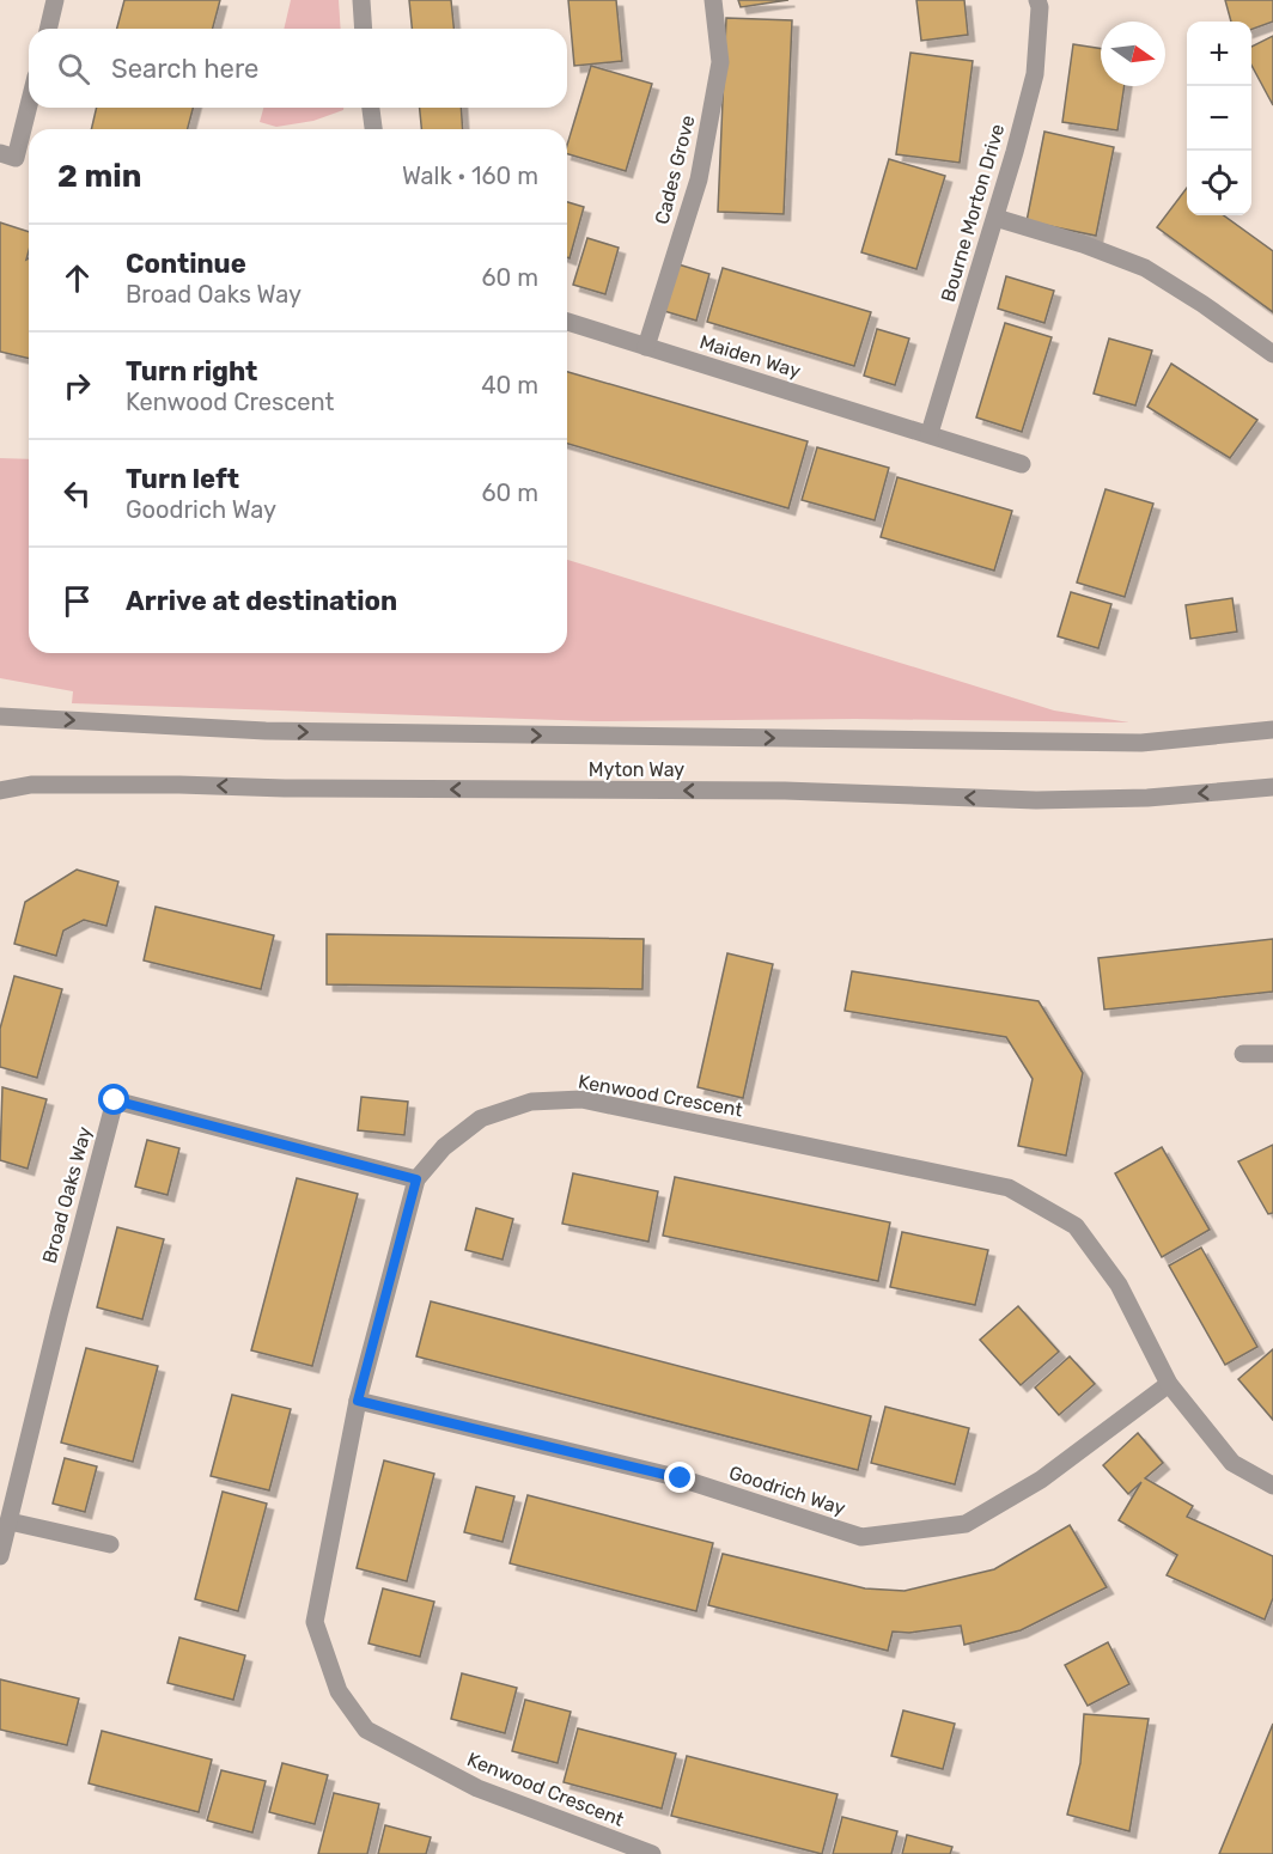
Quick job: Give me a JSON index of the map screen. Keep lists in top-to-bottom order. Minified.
{"streets":{"street":["Cades Grove","Bourne Morton Drive","Maiden Way","Myton Way","Kenwood Crescent","Broad Oaks Way","Goodrich Way"]},"crossings":[["Cades Grove","Maiden Way"],["Bourne Morton Drive","Maiden Way"],["Kenwood Crescent","Broad Oaks Way"],["Kenwood Crescent","Goodrich Way"]],"north":"right","page":{"map_buttons":["+","−"],"search":"Search here","heading":["2 min","Walk · 160 m"],"list":[["Continue","Broad Oaks Way","60 m"],["Turn right","Kenwood Crescent","40 m"],["Turn left","Goodrich Way","60 m"],"Arrive at destination"]}}
